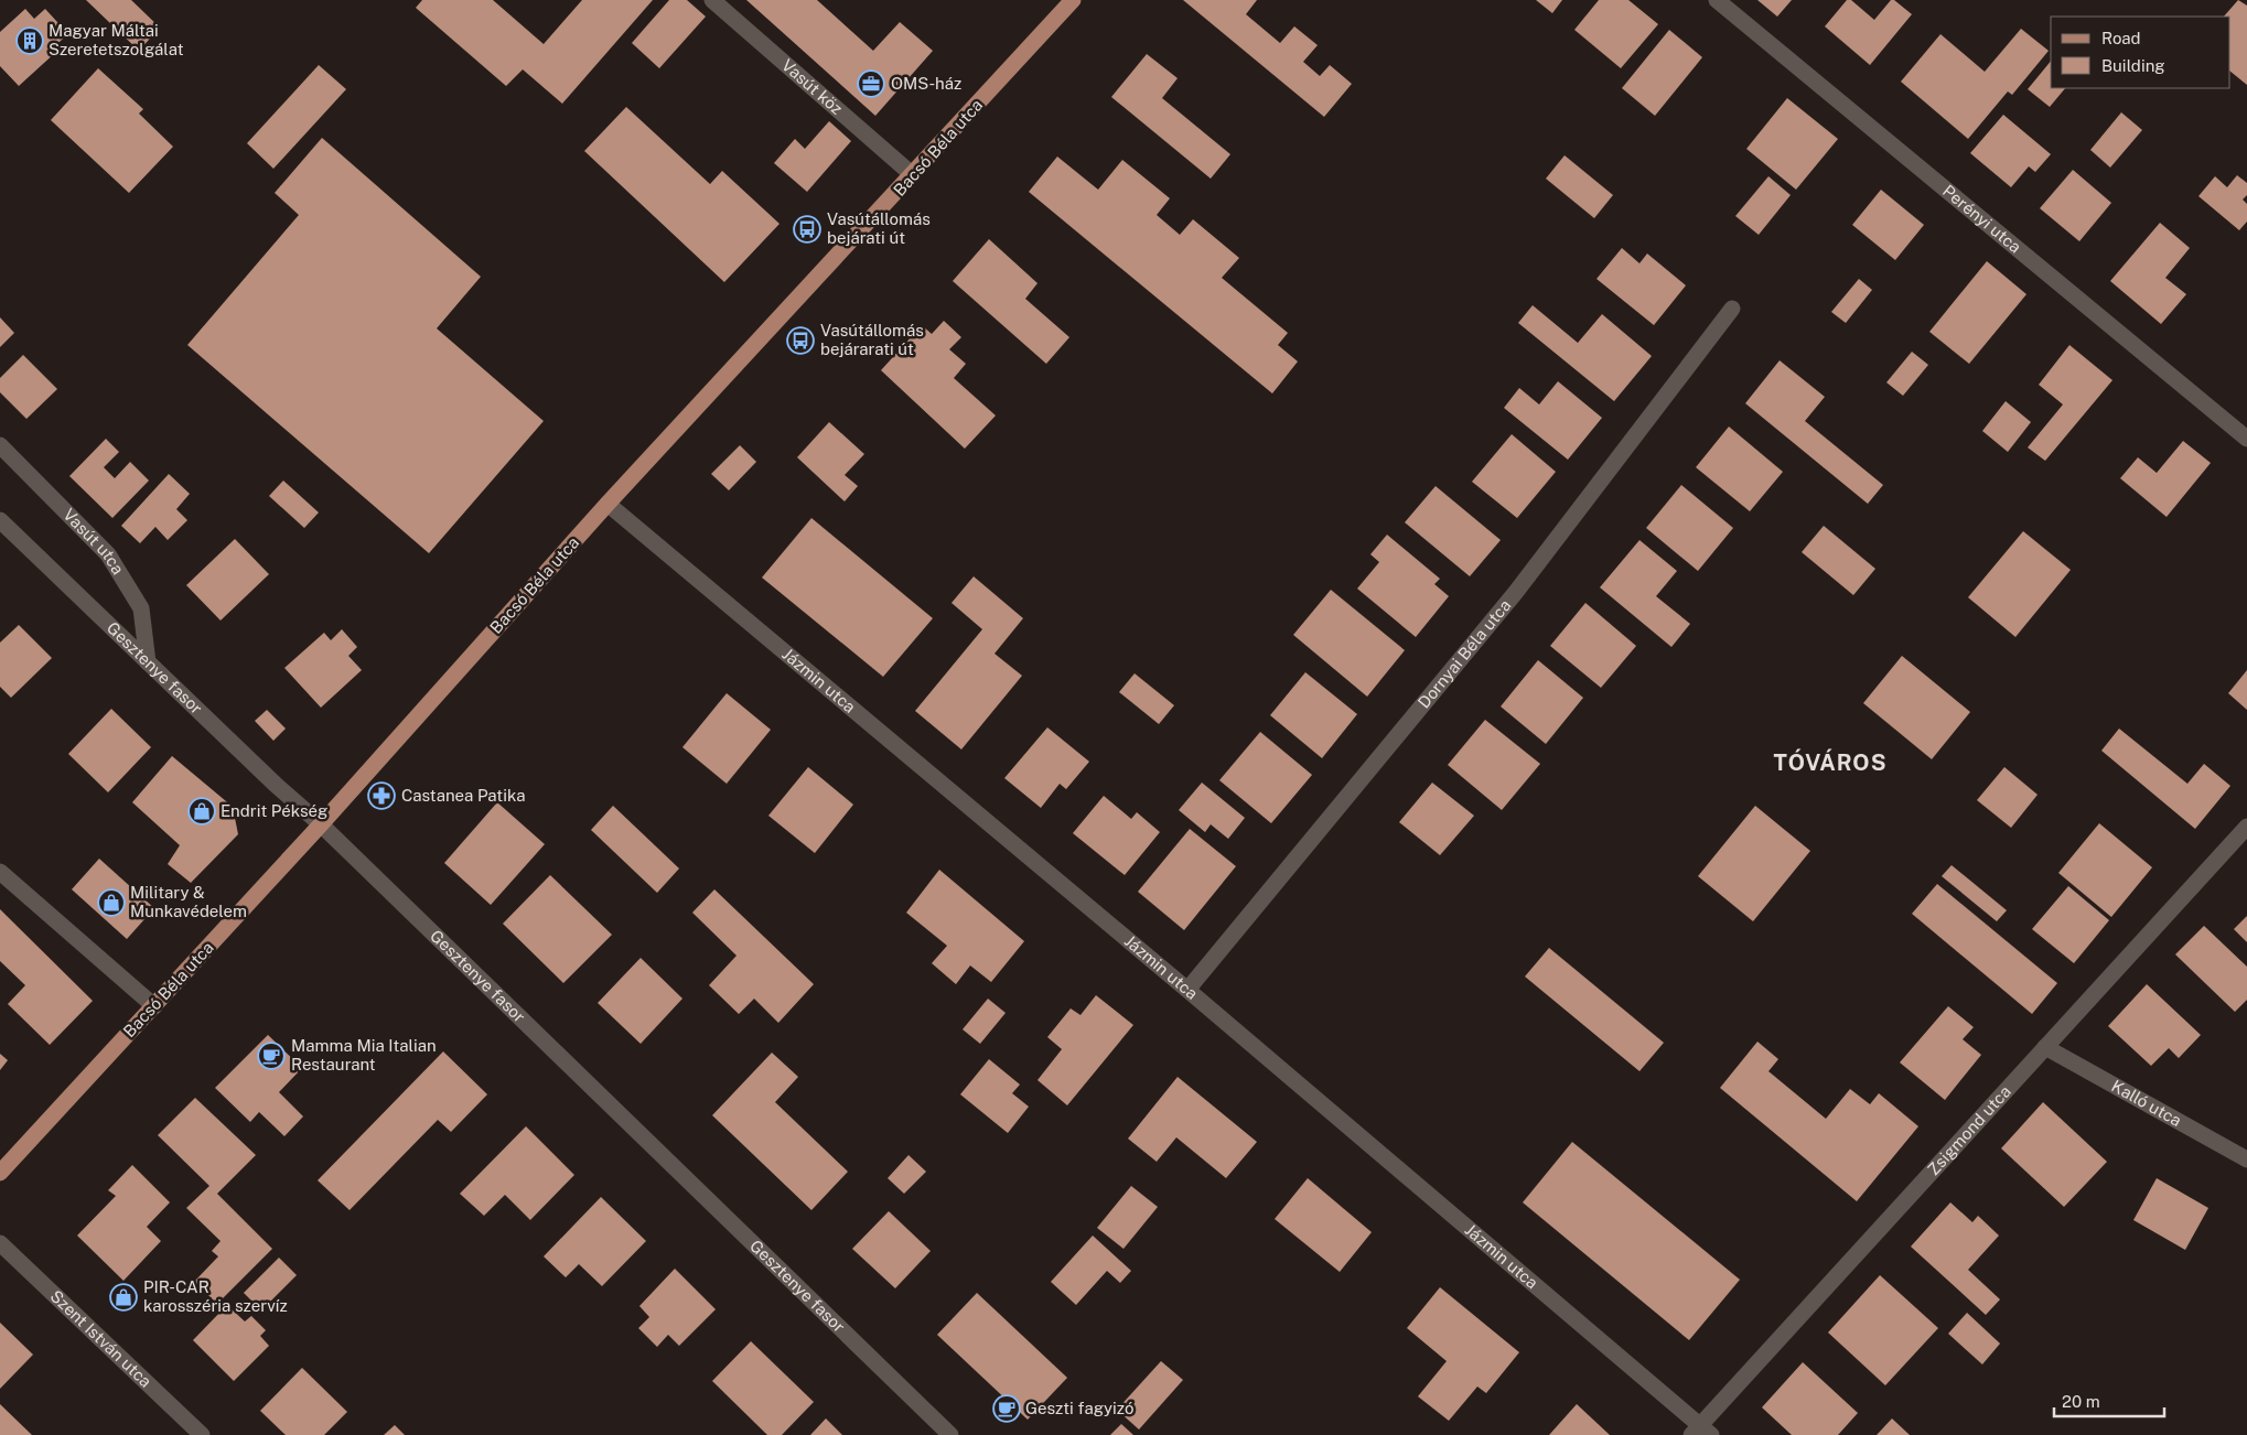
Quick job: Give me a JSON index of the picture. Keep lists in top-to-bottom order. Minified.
{"streets":{"main road":["Bacsó Béla utca"],"street":["Vasút köz","Perényi utca","Vasút utca","Dornyai Béla utca","Gesztenye fasor","Jázmin utca","Kalló utca","Zsigmond utca","Szent István utca"]},"crossings":[["Vasút köz","Bacsó Béla utca"],["Bacsó Béla utca","Gesztenye fasor"],["Bacsó Béla utca","Jázmin utca"],["Vasút utca","Gesztenye fasor"],["Dornyai Béla utca","Jázmin utca"],["Jázmin utca","Zsigmond utca"],["Kalló utca","Zsigmond utca"]],"districts":["TÓVÁROS"],"places":{"building":["Magyar Máltai Szeretetszolgálat"],"office":["OMS-ház"],"bus stop":["Vasútállomás bejárati út","Vasútállomás bejárarati út"],"pharmacy":["Castanea Patika"],"shop":["Endrit Pékség","Military & Munkavédelem","PIR-CAR karosszéria szervíz"],"cafe":["Mamma Mia Italian Restaurant","Geszti fagyizó"]},"legend":["Road","Building"],"scale_bar":"20 m"}
